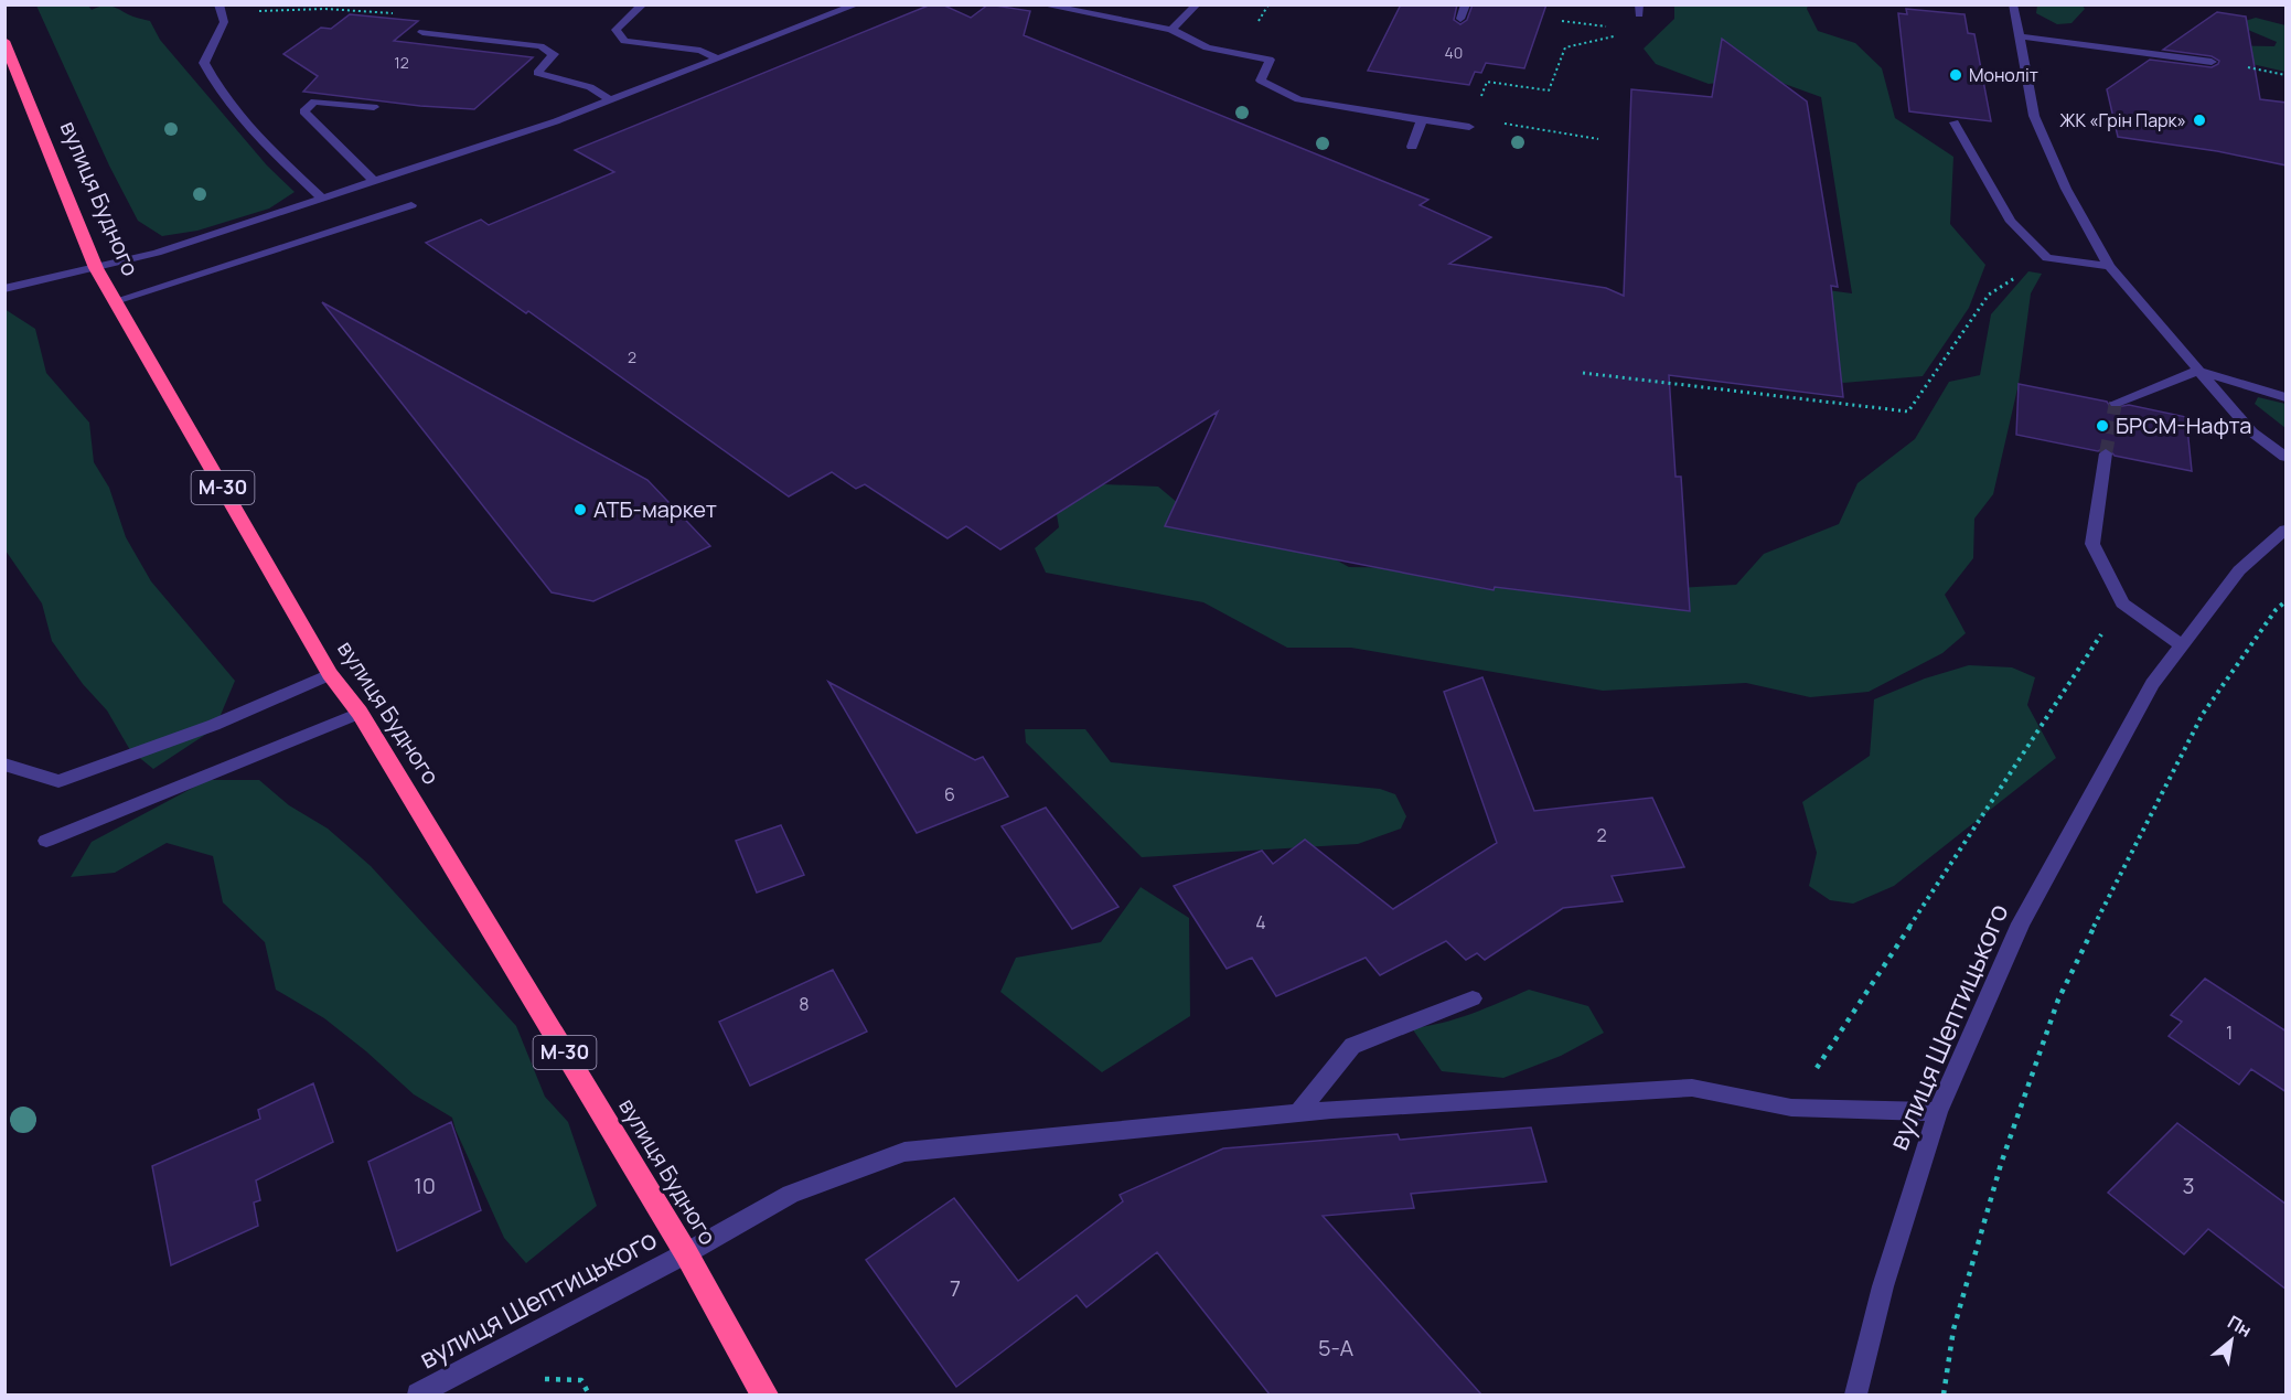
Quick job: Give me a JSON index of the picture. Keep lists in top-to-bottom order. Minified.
{"streets":{"highway":["вулиця Будного","М-30"],"street":["вулиця Шептицького"]},"crossings":[["вулиця Будного","вулиця Шептицького"]],"places":["Моноліт","ЖК «Грін Парк»","БРСМ-Нафта","АТБ-маркет"],"house_numbers":["40","12","2","6","2","4","8","1","10","3","7","5-А"],"north":"top right"}
